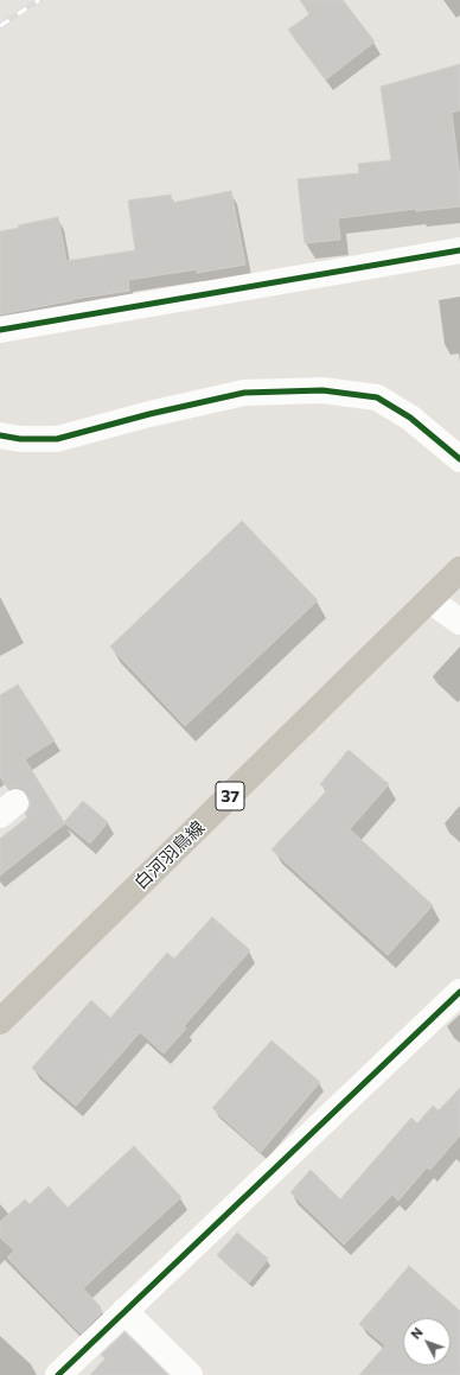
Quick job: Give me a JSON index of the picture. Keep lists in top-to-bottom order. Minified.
{"streets":{"main road":["37","白河羽鳥線"]},"north":"top left"}
